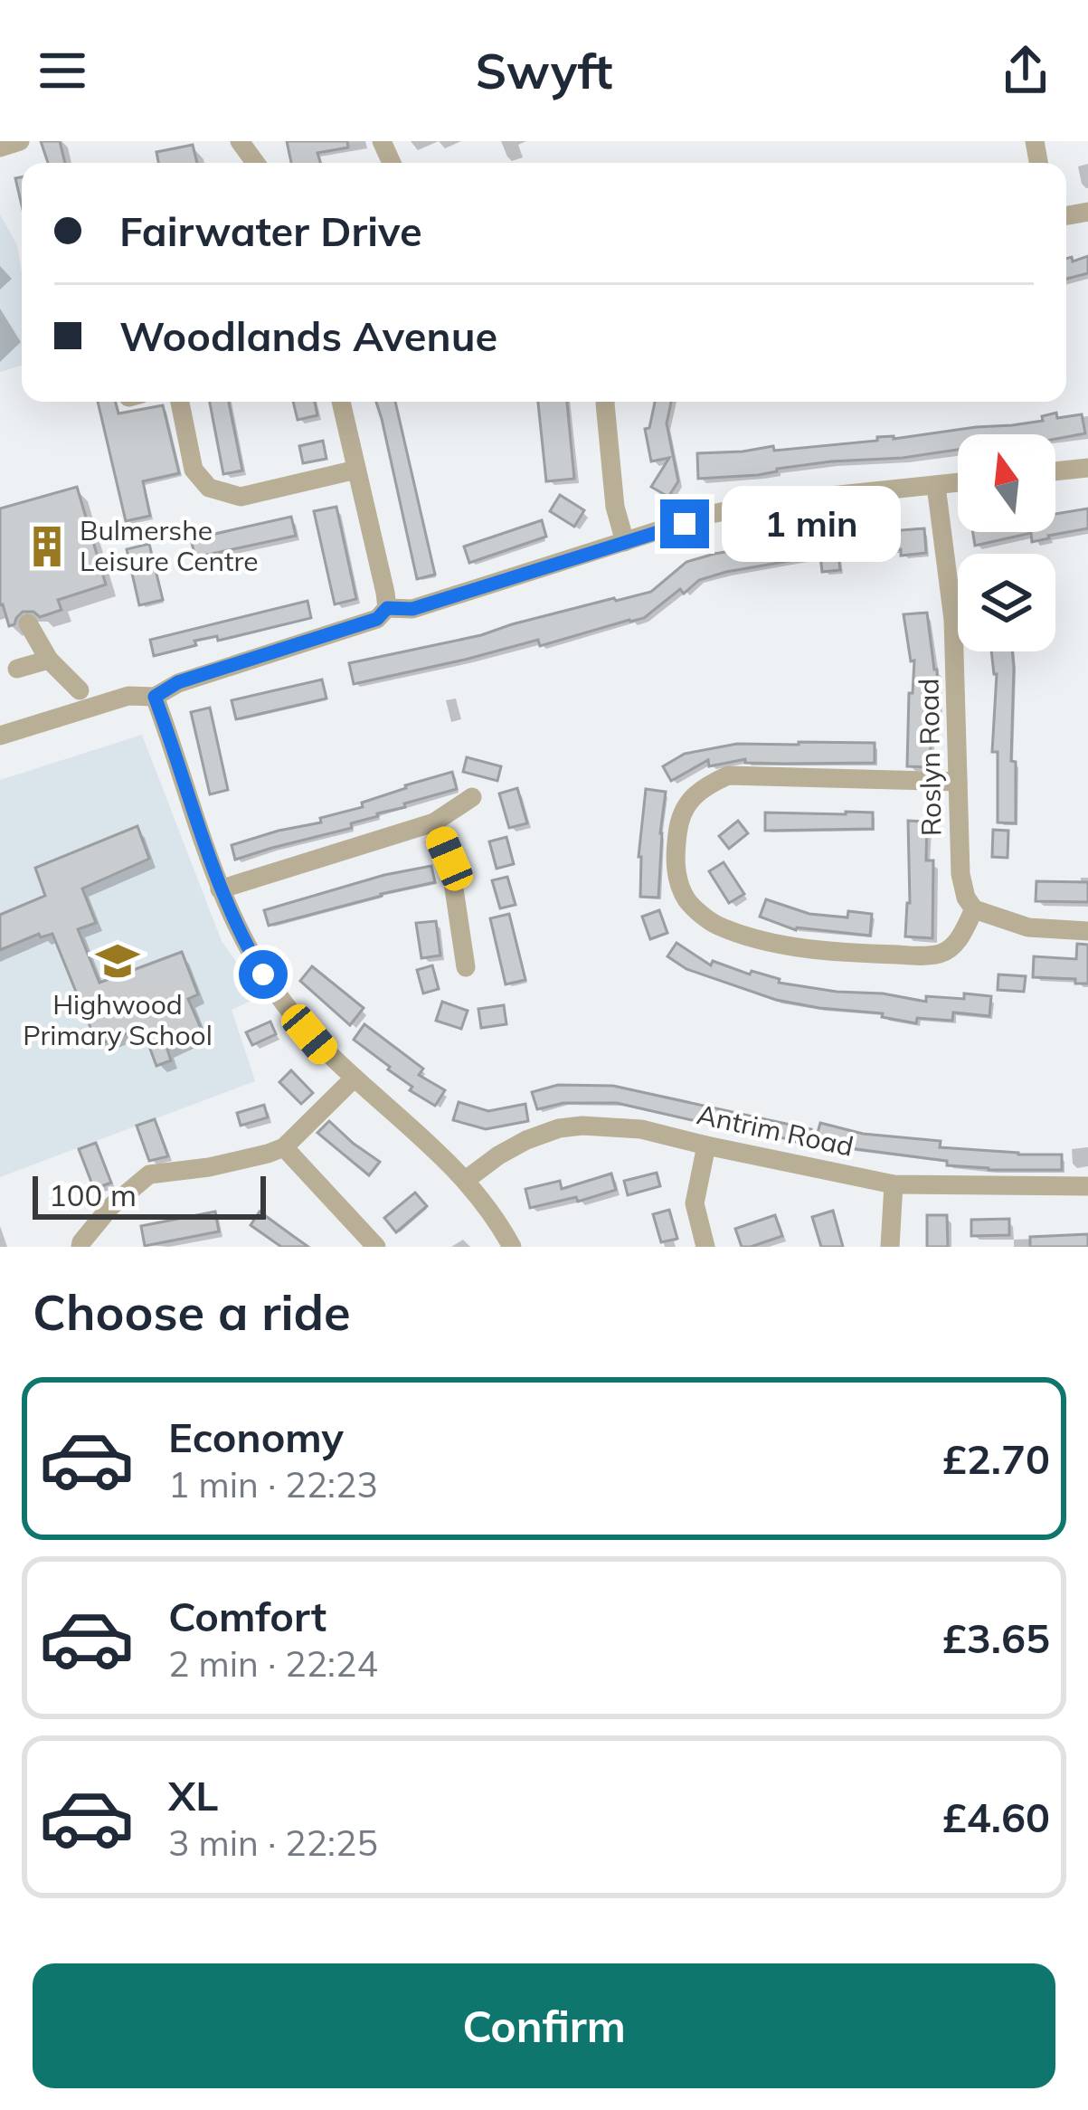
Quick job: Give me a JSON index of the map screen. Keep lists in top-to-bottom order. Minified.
{"streets":{"street":["Roslyn Road","Antrim Road"]},"places":{"building":["Bulmershe Leisure Centre"],"school or university":["Highwood Primary School"]},"scale_bar":"100 m","north":"top","page":{"header":"Swyft","banner":["Fairwater Drive","Woodlands Avenue"],"bubble":"1 min","scale":"100 m","heading":"Choose a ride","list":[{"name":"Economy","note":"1 min · 22:23","value":"£2.70"},{"name":"Comfort","note":"2 min · 22:24","value":"£3.65"},{"name":"XL","note":"3 min · 22:25","value":"£4.60"}],"buttons":"Confirm"}}
